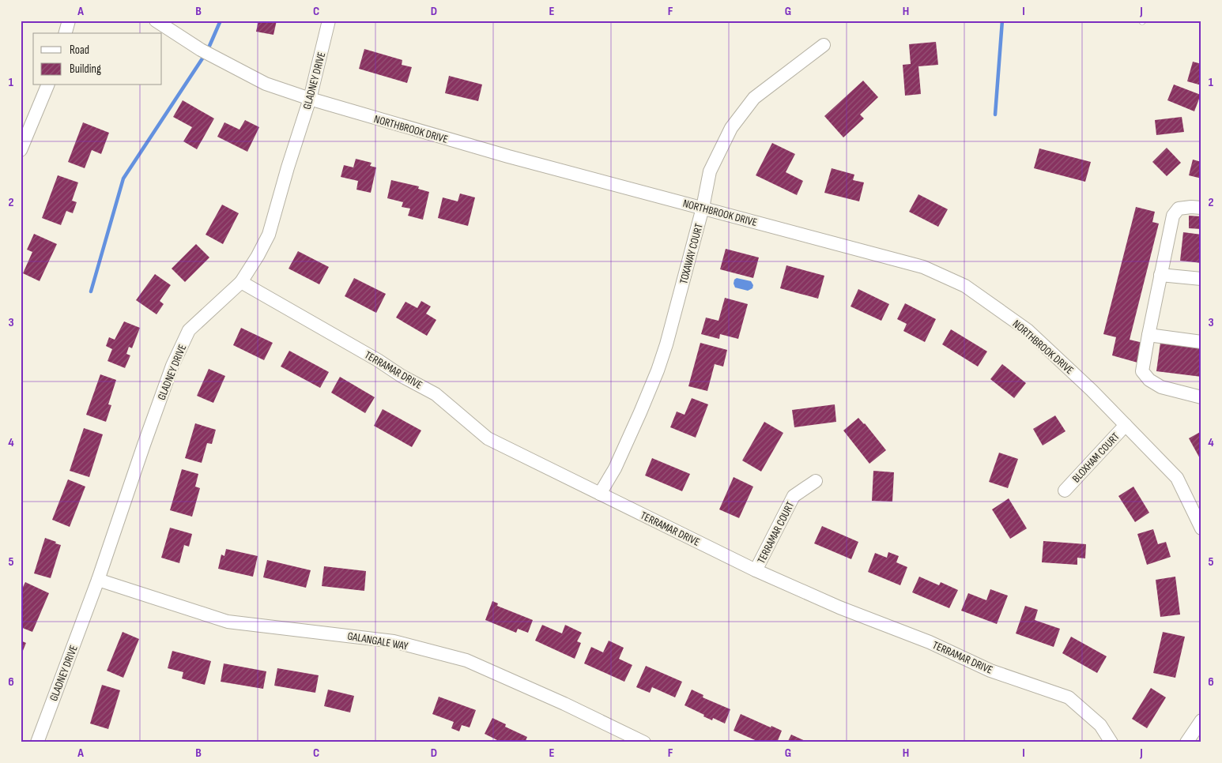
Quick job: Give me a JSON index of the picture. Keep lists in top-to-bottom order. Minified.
{"streets":{"street":["GLADNEY DRIVE","NORTHBROOK DRIVE","TOXAWAY COURT","TERRAMAR DRIVE","BLOXHAM COURT","TERRAMAR COURT","GALANGALE WAY"]},"crossings":[["GLADNEY DRIVE","NORTHBROOK DRIVE"],["GLADNEY DRIVE","TERRAMAR DRIVE"],["GLADNEY DRIVE","GALANGALE WAY"],["NORTHBROOK DRIVE","TOXAWAY COURT"],["NORTHBROOK DRIVE","BLOXHAM COURT"],["TOXAWAY COURT","TERRAMAR DRIVE"],["TERRAMAR DRIVE","TERRAMAR COURT"]],"legend":["Road","Building"],"grid":{"columns":["A","B","C","D","E","F","G","H","I","J"],"rows":["1","2","3","4","5","6"]}}
